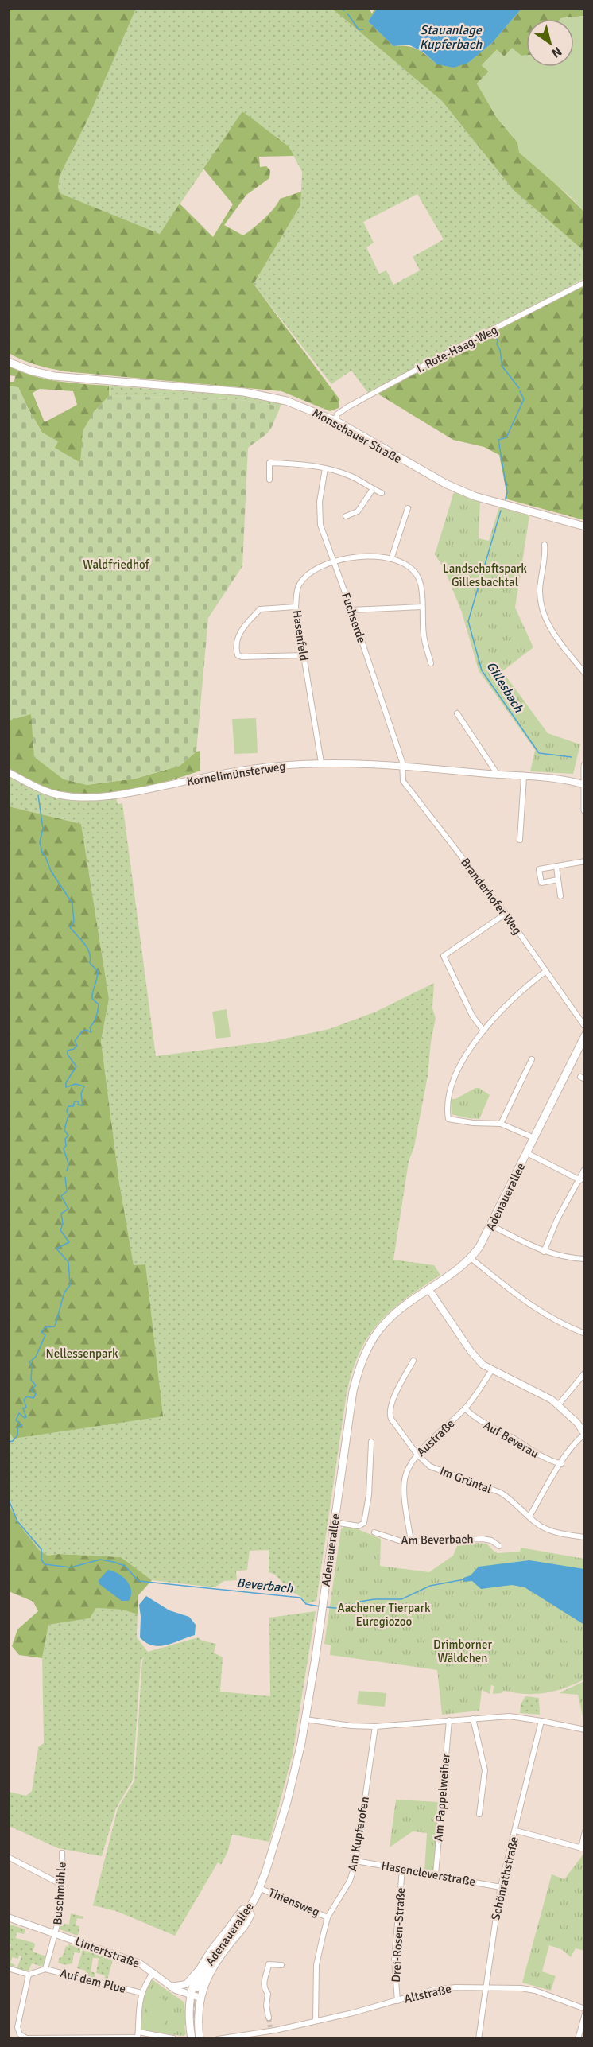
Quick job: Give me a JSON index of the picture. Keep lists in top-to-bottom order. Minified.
{"streets":{"main road":["Monschauer Straße","Adenauerallee"],"street":["I. Rote-Haag-Weg","Fuchserde","Hasenfeld","Kornelimünsterweg","Branderhofer Weg","Austraße","Auf Beverau","Im Grüntal","Am Beverbach","Am Pappelweiher","Am Kupferofen","Hasencleverstraße","Schönrathstraße","Buschmühle","Thiensweg","Drei-Rosen-Straße","Lintertstraße","Auf dem Plue","Altstraße"]},"crossings":[["I. Rote-Haag-Weg","Monschauer Straße"],["Fuchserde","Hasenfeld"],["Fuchserde","Kornelimünsterweg"],["Fuchserde","Branderhofer Weg"],["Hasenfeld","Kornelimünsterweg"],["Kornelimünsterweg","Branderhofer Weg"],["Adenauerallee","Thiensweg"],["Austraße","Auf Beverau"],["Austraße","Im Grüntal"],["Austraße","Am Beverbach"],["Am Pappelweiher","Hasencleverstraße"],["Am Kupferofen","Hasencleverstraße"],["Am Kupferofen","Thiensweg"],["Am Kupferofen","Altstraße"],["Hasencleverstraße","Schönrathstraße"],["Hasencleverstraße","Drei-Rosen-Straße"],["Schönrathstraße","Altstraße"],["Buschmühle","Lintertstraße"],["Buschmühle","Auf dem Plue"],["Drei-Rosen-Straße","Altstraße"]],"water":["Stauanlage Kupferbach","Gillesbach","Beverbach"],"parks":["Waldfriedhof","Landschaftspark Gillesbachtal","Nellessenpark","Aachener Tierpark Euregiozoo","Drimborner Wäldchen"],"north":"bottom right"}
